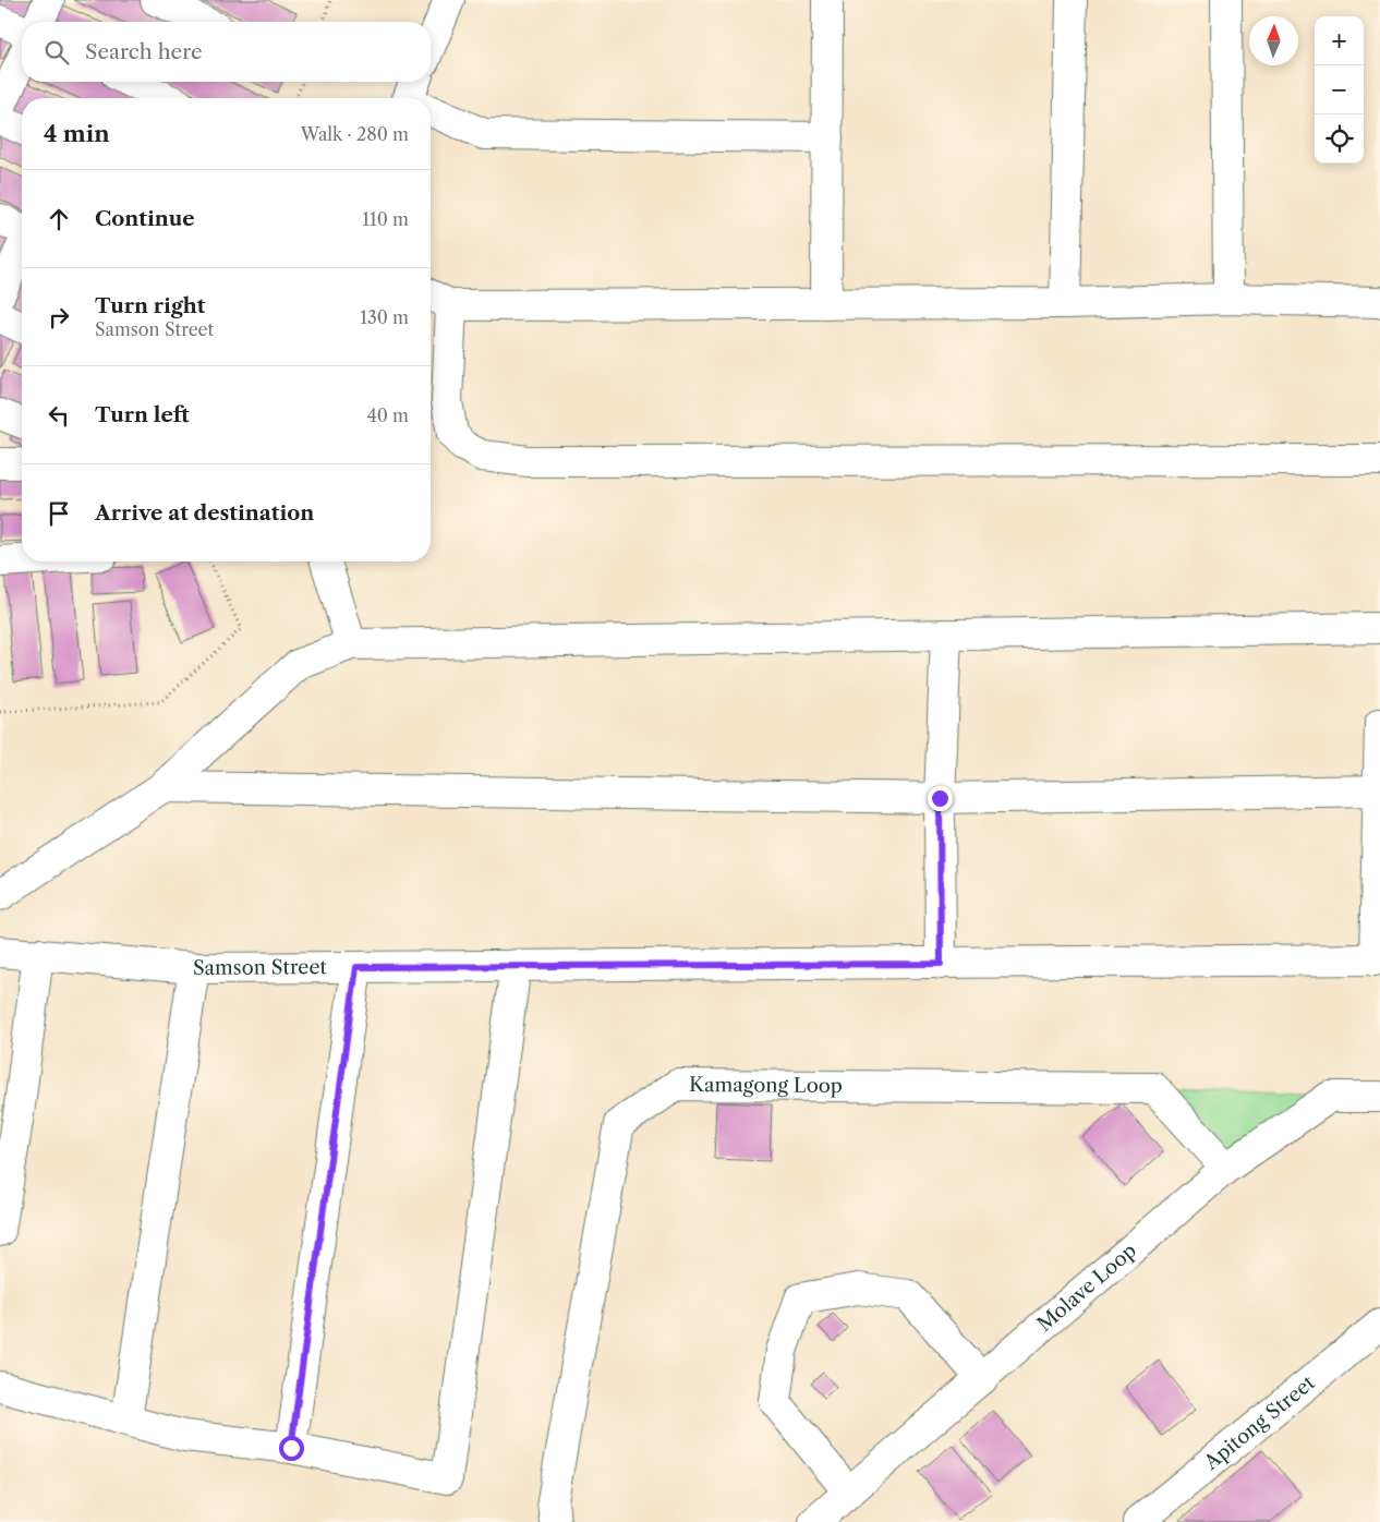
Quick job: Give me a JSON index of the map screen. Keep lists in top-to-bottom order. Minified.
{"streets":{"street":["Samson Street","Kamagong Loop","Molave Loop","Apitong Street"]},"crossings":[["Kamagong Loop","Molave Loop"]],"north":"top","page":{"map_buttons":["+","−"],"search":"Search here","heading":["4 min","Walk · 280 m"],"list":[["Continue","110 m"],["Turn right","Samson Street","130 m"],["Turn left","40 m"],"Arrive at destination"]}}
